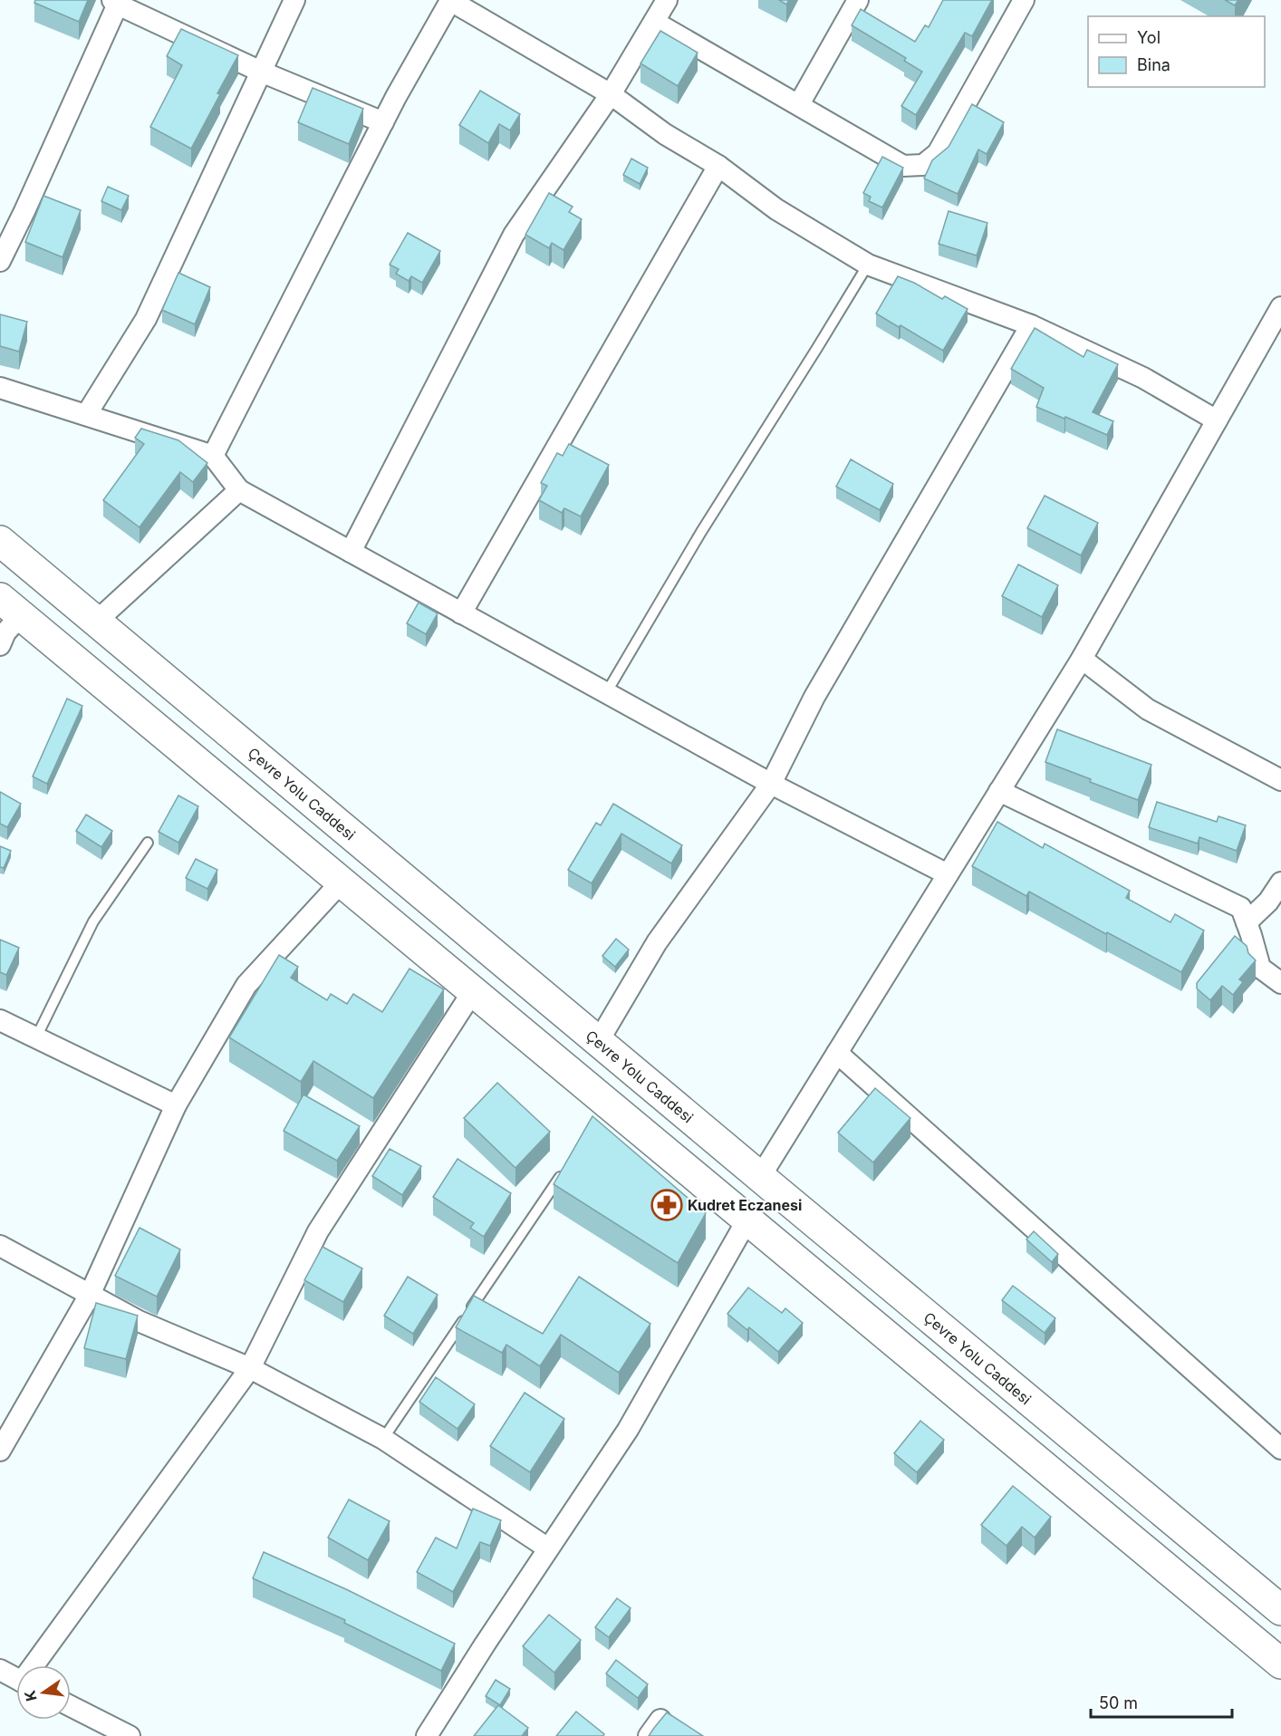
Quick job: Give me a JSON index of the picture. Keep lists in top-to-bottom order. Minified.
{"streets":{"highway":["Çevre Yolu Caddesi"]},"places":{"pharmacy":["Kudret Eczanesi"]},"legend":["Yol","Bina"],"scale_bar":"50 m","north":"left"}
